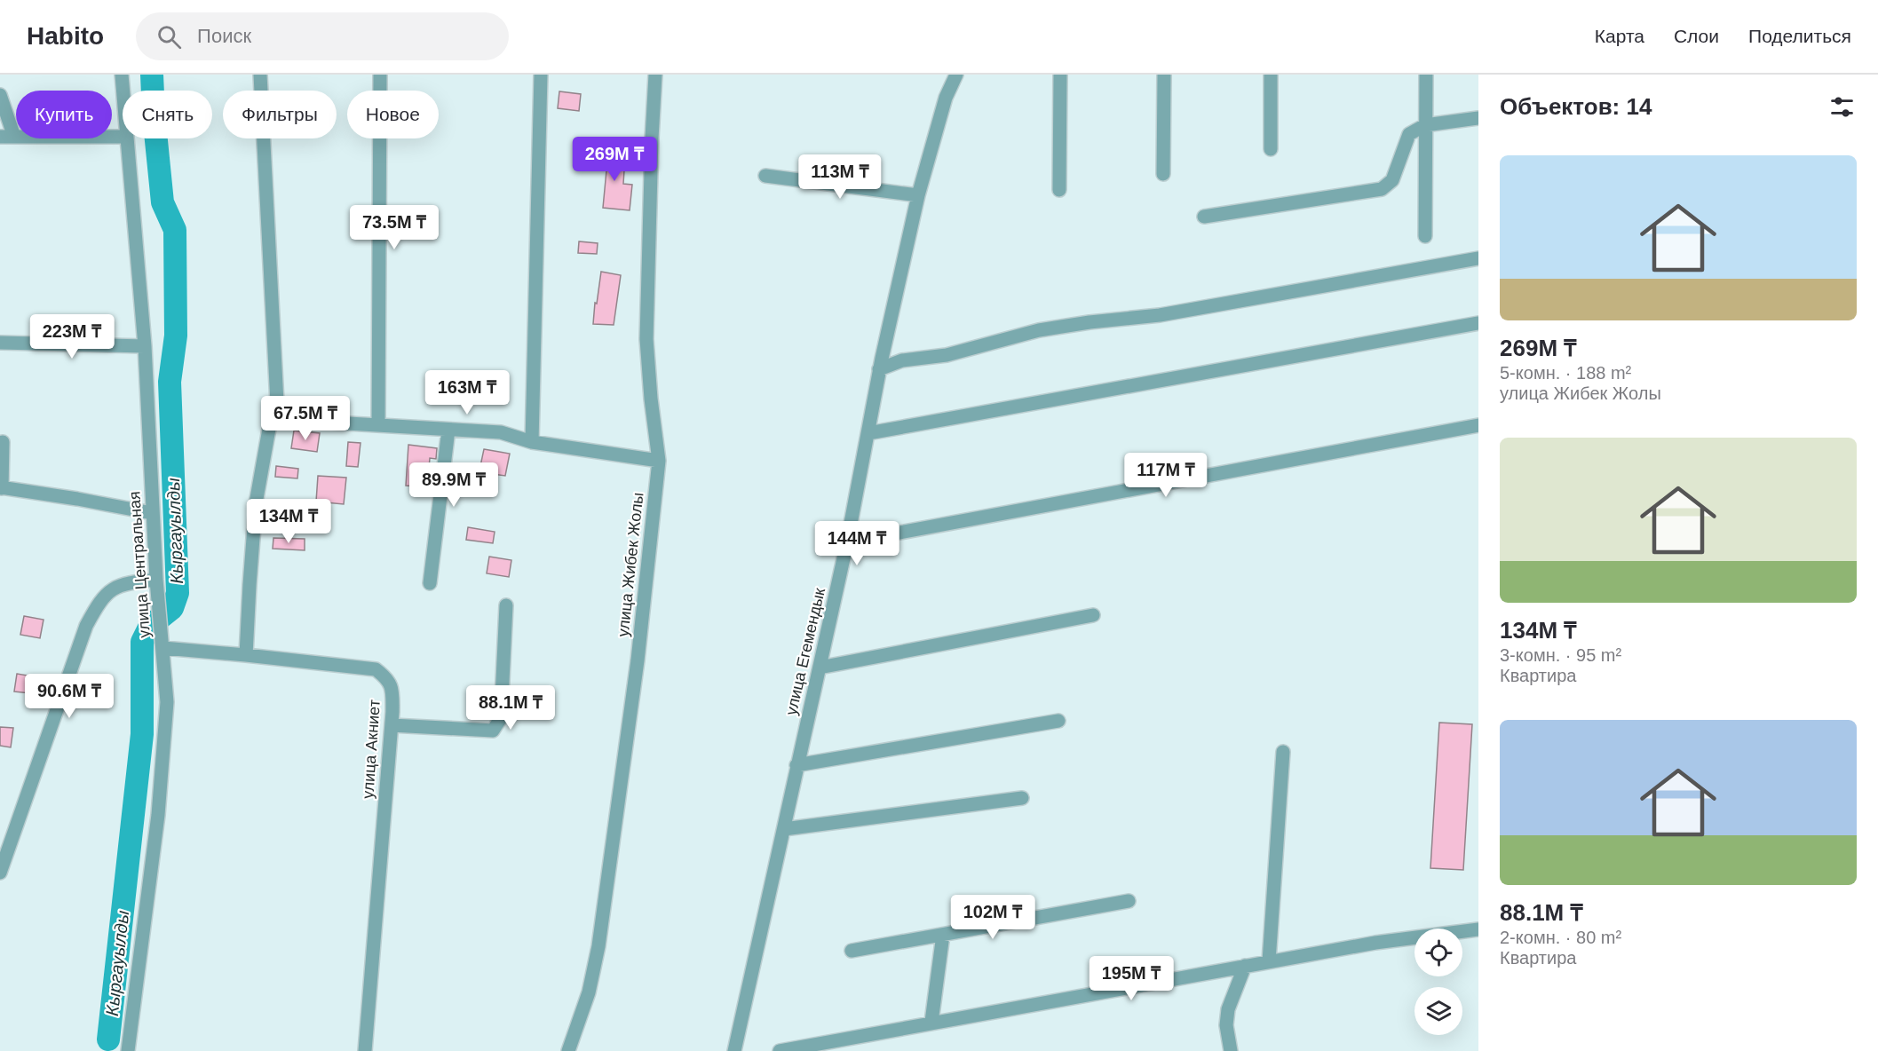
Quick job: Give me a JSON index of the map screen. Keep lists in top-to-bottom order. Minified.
{"streets":{"street":["улица Центральная","улица Жибек Жолы","улица Егемендык","улица Акниет"]},"crossings":[["улица Центральная","улица Акниет"]],"water":["Кыргауылды"],"page":{"header":"Habito","search":"Поиск","nav":["Карта","Слои","Поделиться"],"heading":"Объектов: 14","chip":["Купить","Снять","Фильтры","Новое"],"price":["269M ₸","113M ₸","73.5M ₸","223M ₸","163M ₸","67.5M ₸","117M ₸","89.9M ₸","134M ₸","144M ₸","90.6M ₸","88.1M ₸","102M ₸","195M ₸"],"list":[{"name":"269M ₸","note":"5-комн. · 188 m² · улица Жибек Жолы"},{"name":"134M ₸","note":"3-комн. · 95 m² · Квартира"},{"name":"88.1M ₸","note":"2-комн. · 80 m² · Квартира"}]}}
